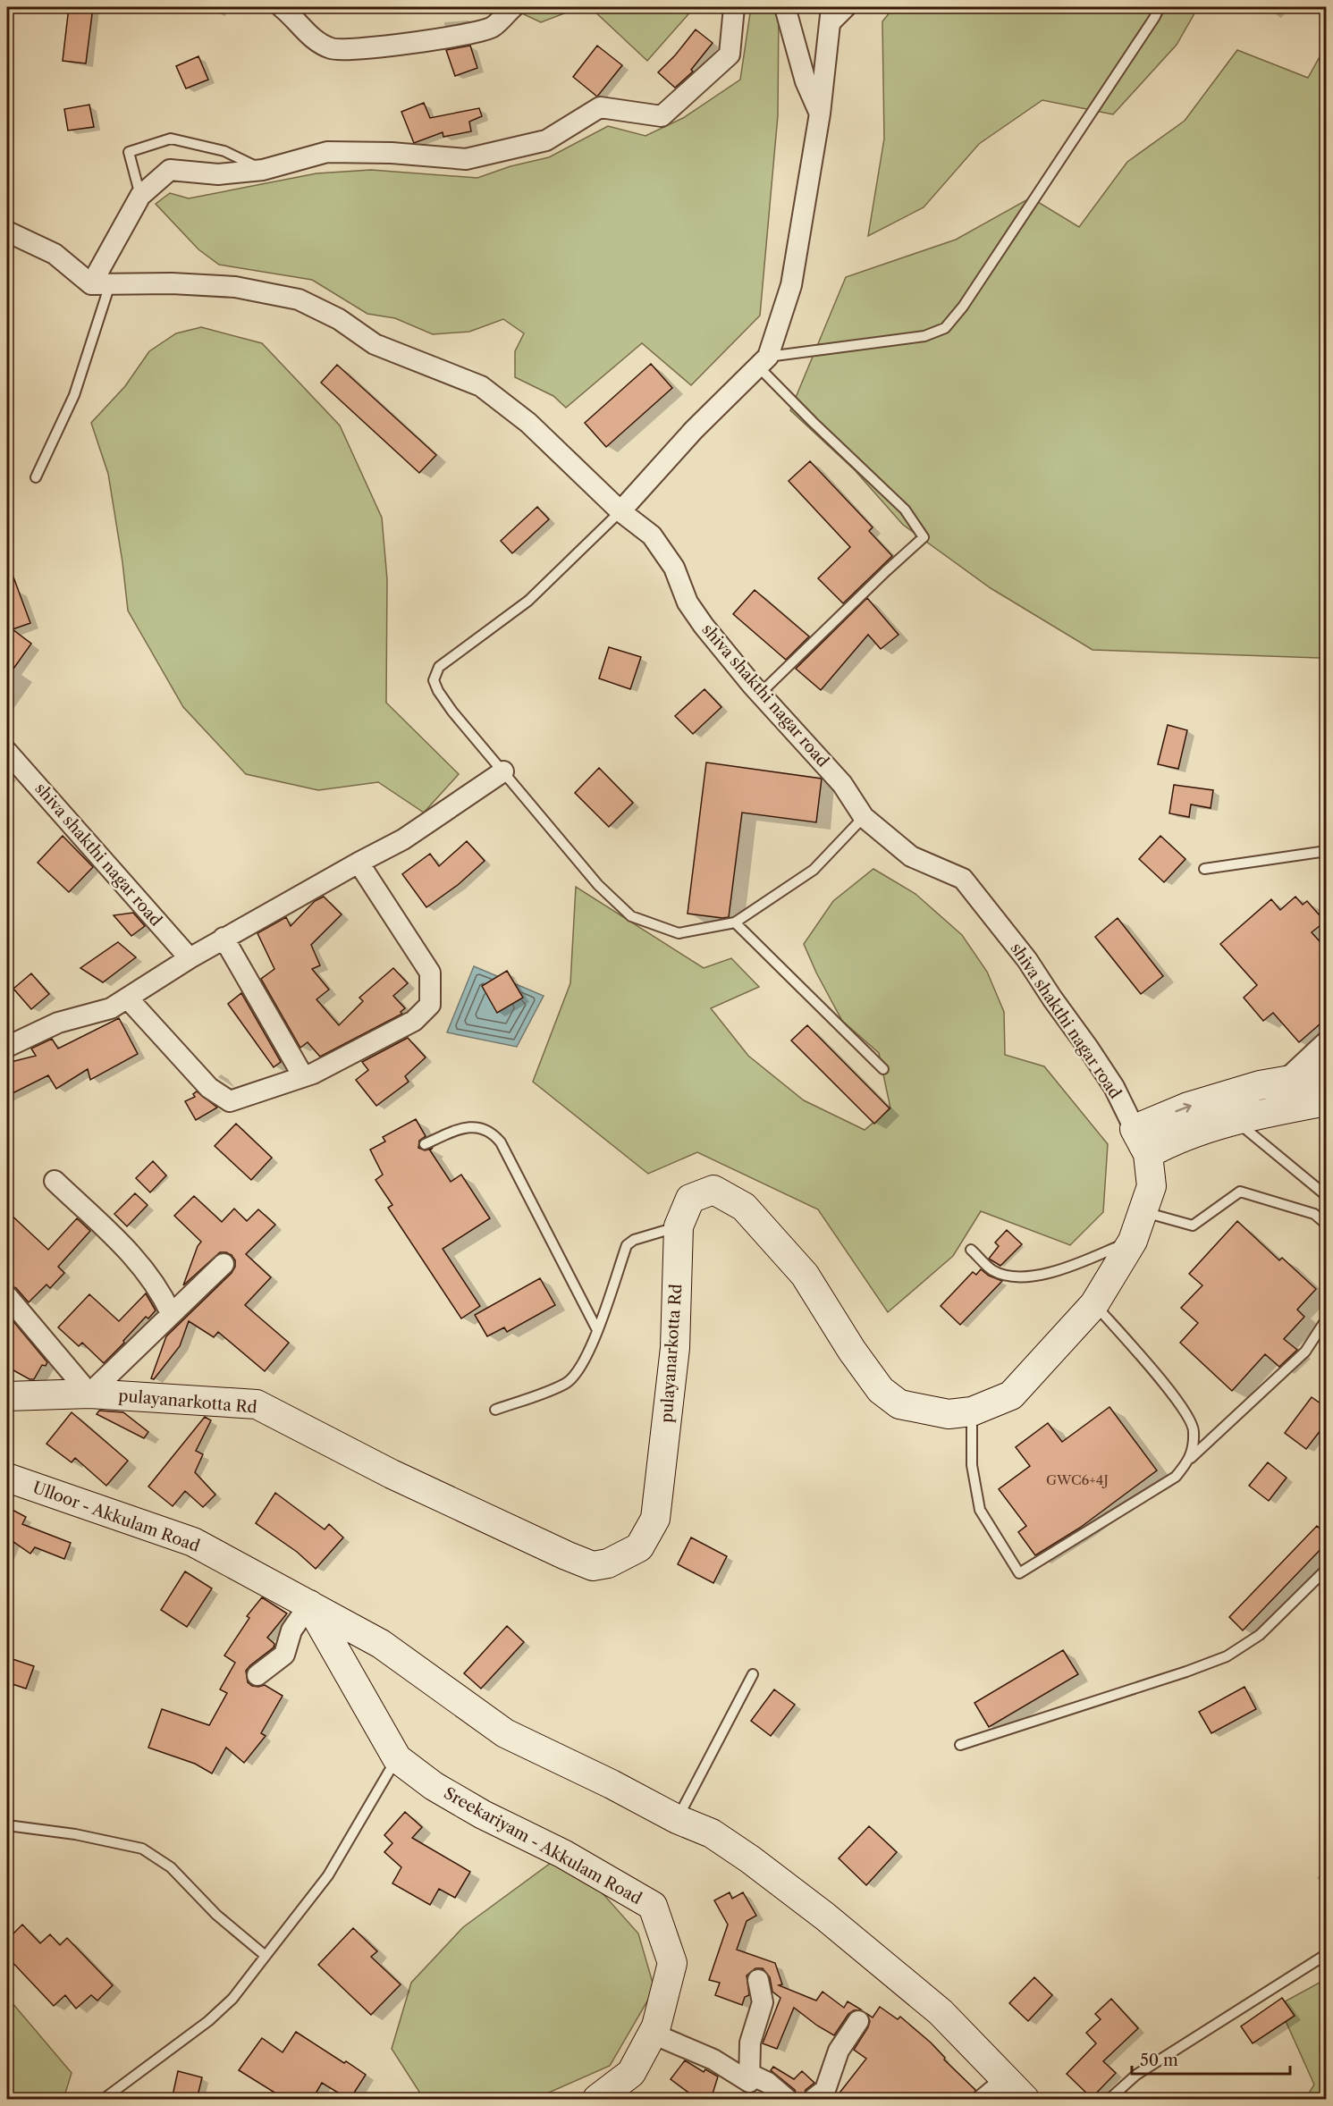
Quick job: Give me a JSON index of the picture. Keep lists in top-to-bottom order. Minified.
{"streets":{"street":["shiva shakthi nagar road","pulayanarkotta Rd","Ulloor - Akkulam Road","Sreekariyam - Akkulam Road"]},"crossings":[["shiva shakthi nagar road","pulayanarkotta Rd"],["Ulloor - Akkulam Road","Sreekariyam - Akkulam Road"]],"house_numbers":["GWC6+4J"],"scale_bar":"50 m"}
